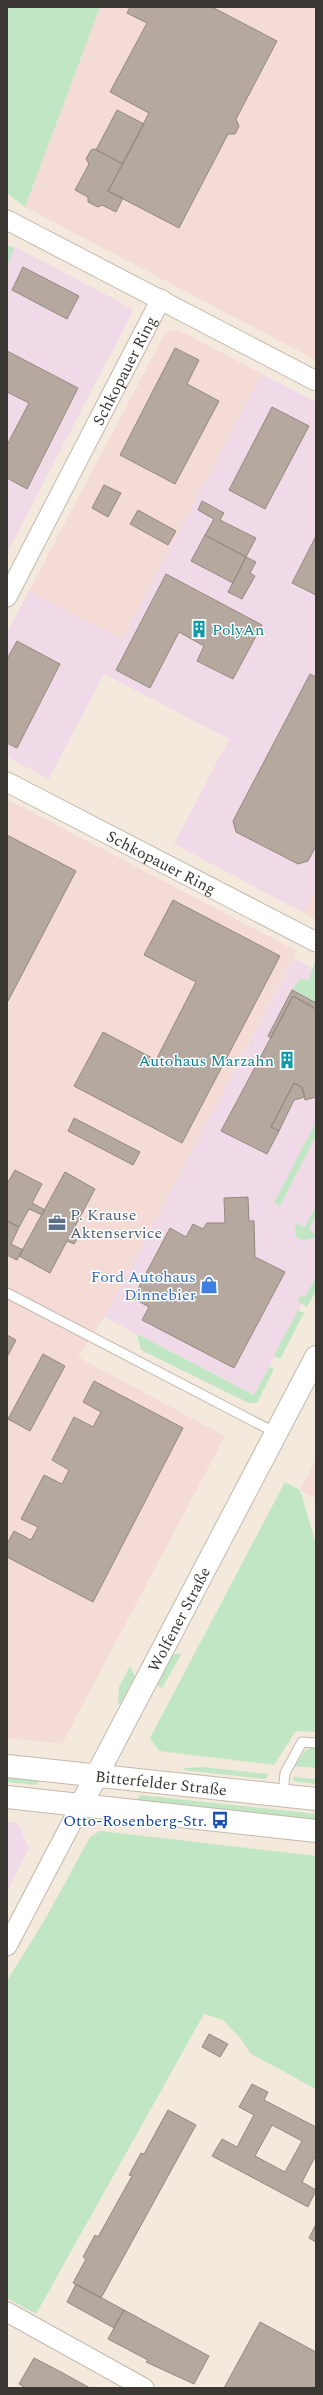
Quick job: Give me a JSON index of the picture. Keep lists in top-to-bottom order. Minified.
{"streets":{"main road":["Wolfener Straße","Bitterfelder Straße"],"street":["Schkopauer Ring"]},"crossings":[["Wolfener Straße","Bitterfelder Straße"]],"places":{"building":["PolyAn","Autohaus Marzahn"],"office":["P. Krause Aktenservice"],"shop":["Ford Autohaus Dinnebier"],"bus stop":["Otto-Rosenberg-Str."]}}
